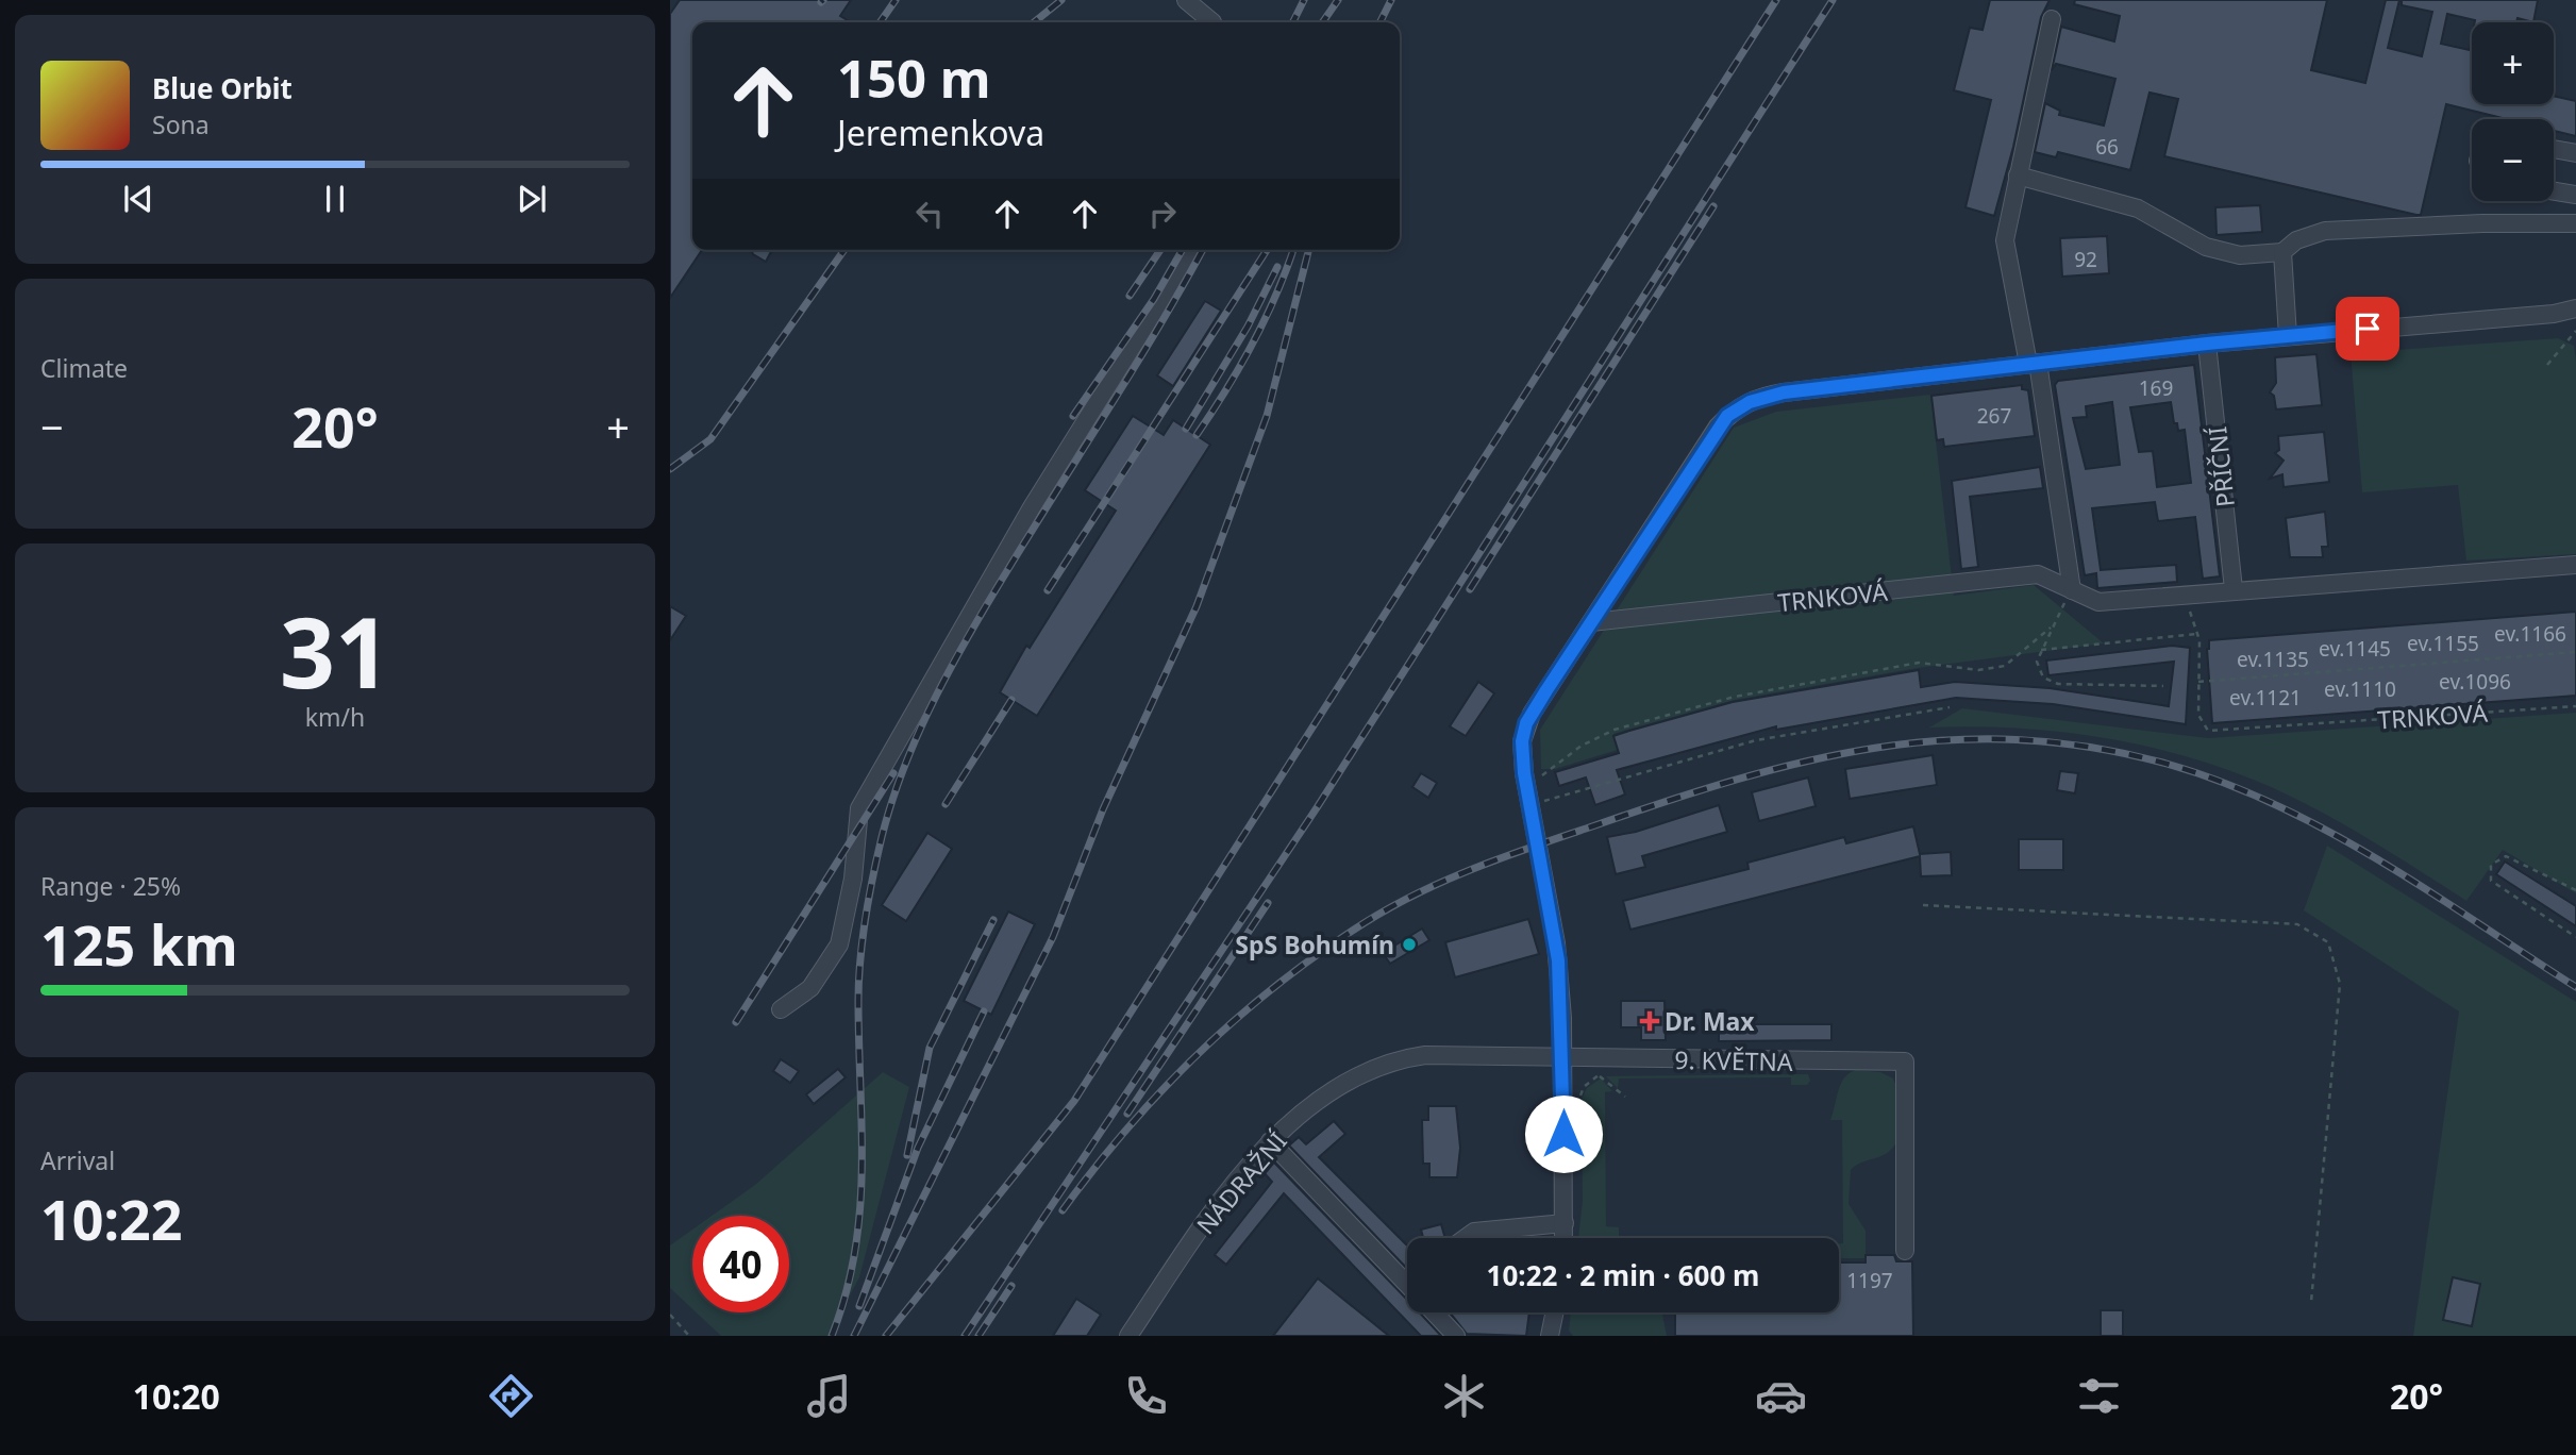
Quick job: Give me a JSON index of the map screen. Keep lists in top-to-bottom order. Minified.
{"streets":{"street":["PŘÍČNÍ","TRNKOVÁ","9. KVĚTNA","NÁDRAŽNÍ"]},"crossings":[["PŘÍČNÍ","TRNKOVÁ"],["9. KVĚTNA","NÁDRAŽNÍ"]],"places":{"other":["SpS Bohumín"],"health":["Dr. Max"]},"house_numbers":["66","92","169","267","ev.1166","ev.1155","ev.1145","ev.1135","ev.1096","ev.1110","ev.1121","1197"],"page":{"map_buttons":["+","−"],"turn":["150 m","Jeremenkova"],"song":["Blue Orbit","Sona"],"tile":["Climate",["31","km/h"],["Range · 25%","125 km"],["Arrival","10:22"]],"heat":["−","20°","+"],"limit":"40","trip":"10:22 · 2 min · 600 m","tabs":["10:20","20°"]}}
